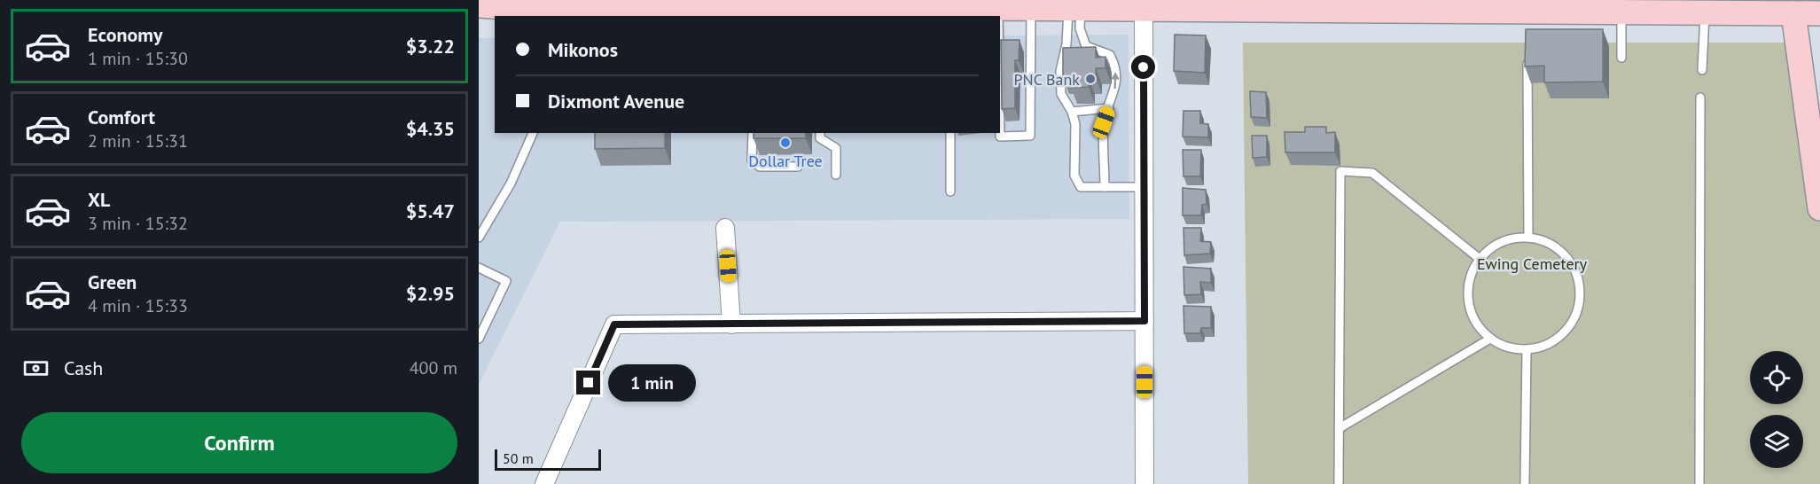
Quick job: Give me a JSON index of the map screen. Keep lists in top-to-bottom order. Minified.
{"parks":["Ewing Cemetery"],"places":["PNC Bank","Dollar Tree"],"scale_bar":"50 m","page":{"list":[{"name":"Economy","note":"1 min · 15:30","value":"$3.22"},{"name":"Comfort","note":"2 min · 15:31","value":"$4.35"},{"name":"XL","note":"3 min · 15:32","value":"$5.47"},{"name":"Green","note":"4 min · 15:33","value":"$2.95"}],"banner":["Mikonos","Dixmont Avenue"],"pay":["Cash","400 m"],"bubble":"1 min","buttons":"Confirm","scale":"50 m"}}
